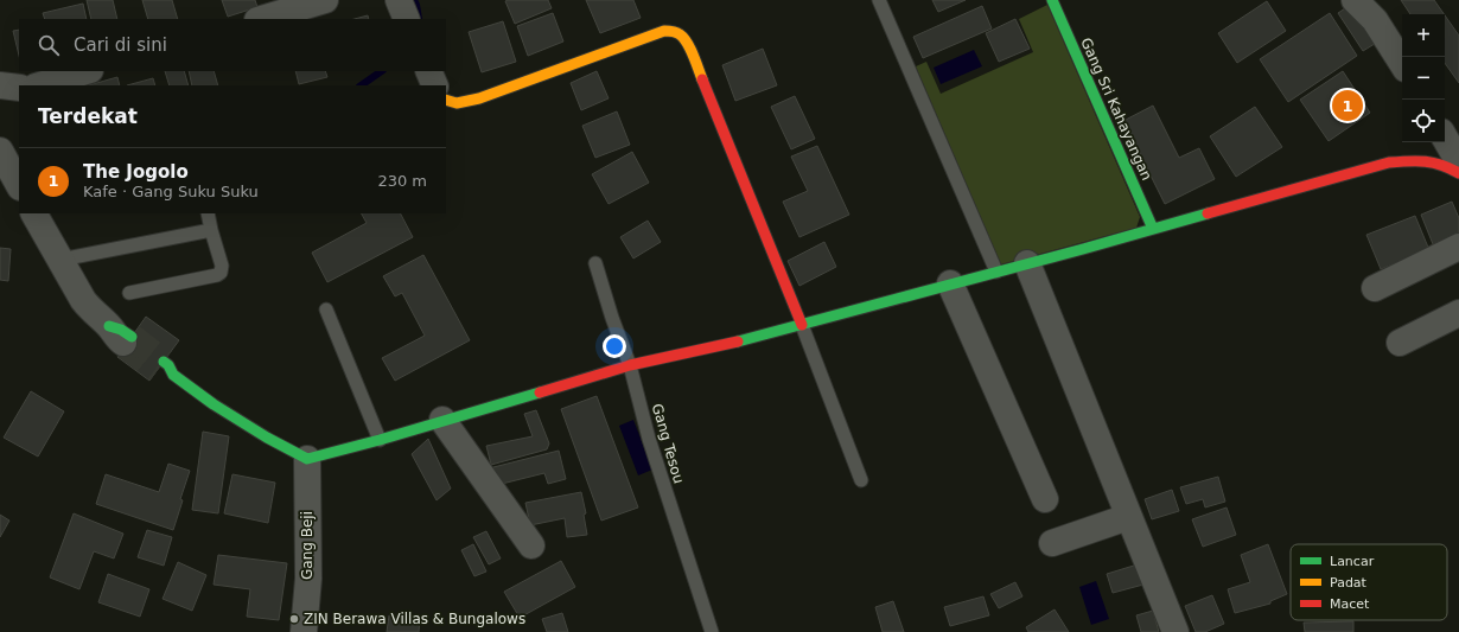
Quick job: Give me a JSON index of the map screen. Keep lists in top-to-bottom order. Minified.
{"streets":{"street":["Gang Sri Kahayangan","Gang Beji"],"lane":["Gang Tesou"]},"places":["ZIN Berawa Villas & Bungalows"],"legend":["Lancar","Padat","Macet"],"page":{"map_buttons":["+","−"],"search":"Cari di sini","heading":"Terdekat","pins":"1","list":[{"mark":"1","name":"The Jogolo","note":"Kafe · Gang Suku Suku","value":"230 m"}]}}
